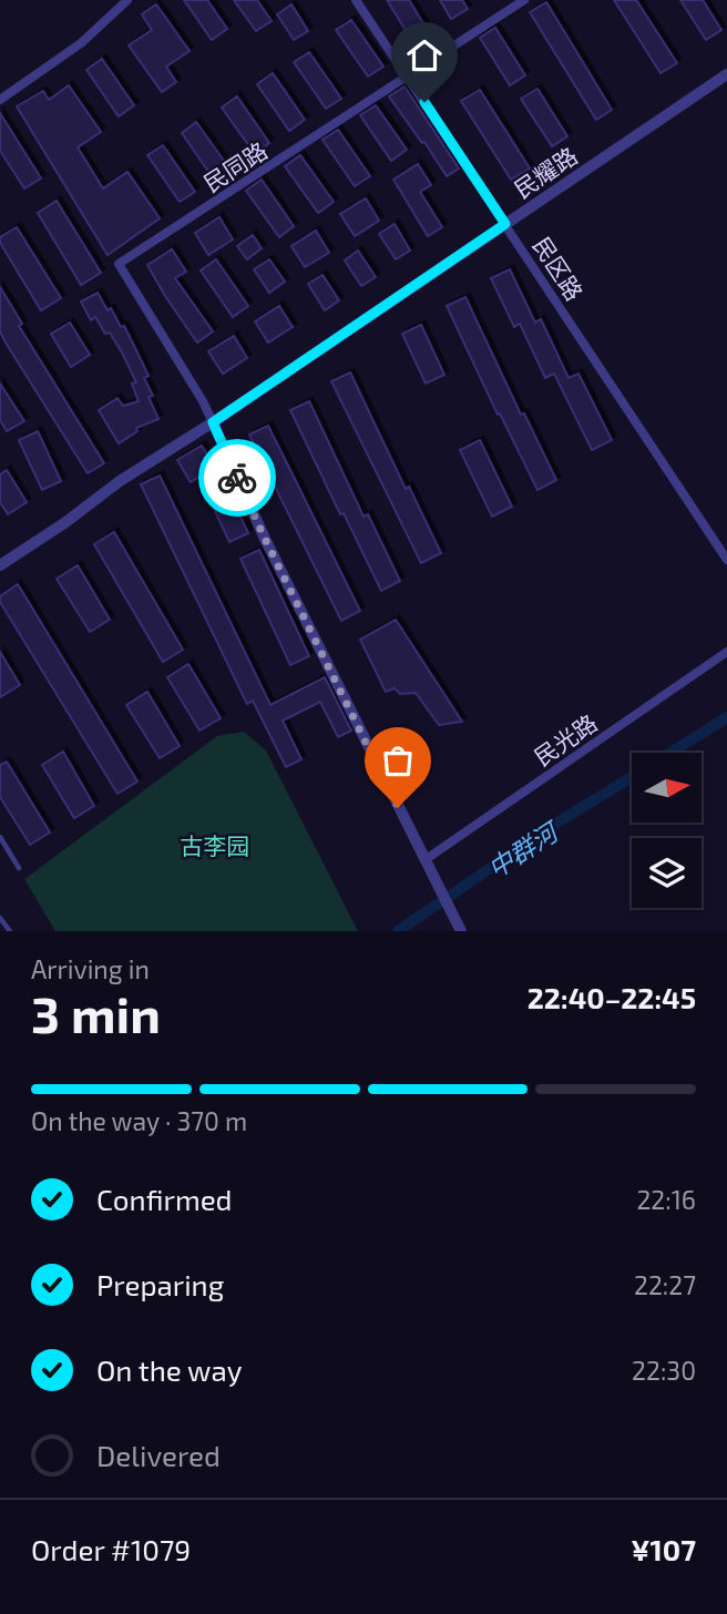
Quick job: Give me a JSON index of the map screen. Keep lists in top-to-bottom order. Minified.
{"streets":{"street":["民同路","民耀路","民区路","民光路"]},"crossings":[["民同路","民耀路"],["民同路","民区路"],["民耀路","民区路"]],"water":["中群河"],"parks":["古李园"],"north":"right","page":{"heading":["3 min","Arriving in","22:40–22:45"],"panel":["Order #1079","¥107"],"bar":"On the way · 370 m","list":[["Confirmed","22:16"],["Preparing","22:27"],["On the way","22:30"],"Delivered"]}}
